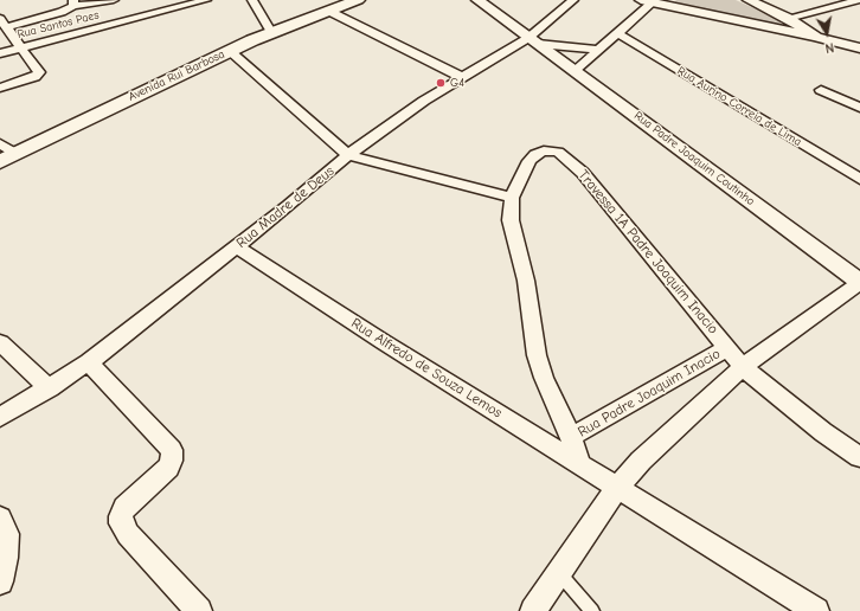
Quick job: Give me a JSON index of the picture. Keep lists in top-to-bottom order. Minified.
{"streets":{"main road":["Avenida Rui Barbosa"],"street":["Rua Santos Paes","Rua Aurino Correia de Lima","Rua Padre Joaquim Coutinho","Rua Madre de Deus","Travessa 1A Padre Joaquim Inacio","Rua Alfredo de Souza Lemos","Rua Padre Joaquim Inacio"]},"crossings":[["Rua Padre Joaquim Coutinho","Rua Madre de Deus"],["Rua Madre de Deus","Rua Alfredo de Souza Lemos"],["Travessa 1A Padre Joaquim Inacio","Rua Padre Joaquim Inacio"]],"places":["G4"],"north":"bottom"}
